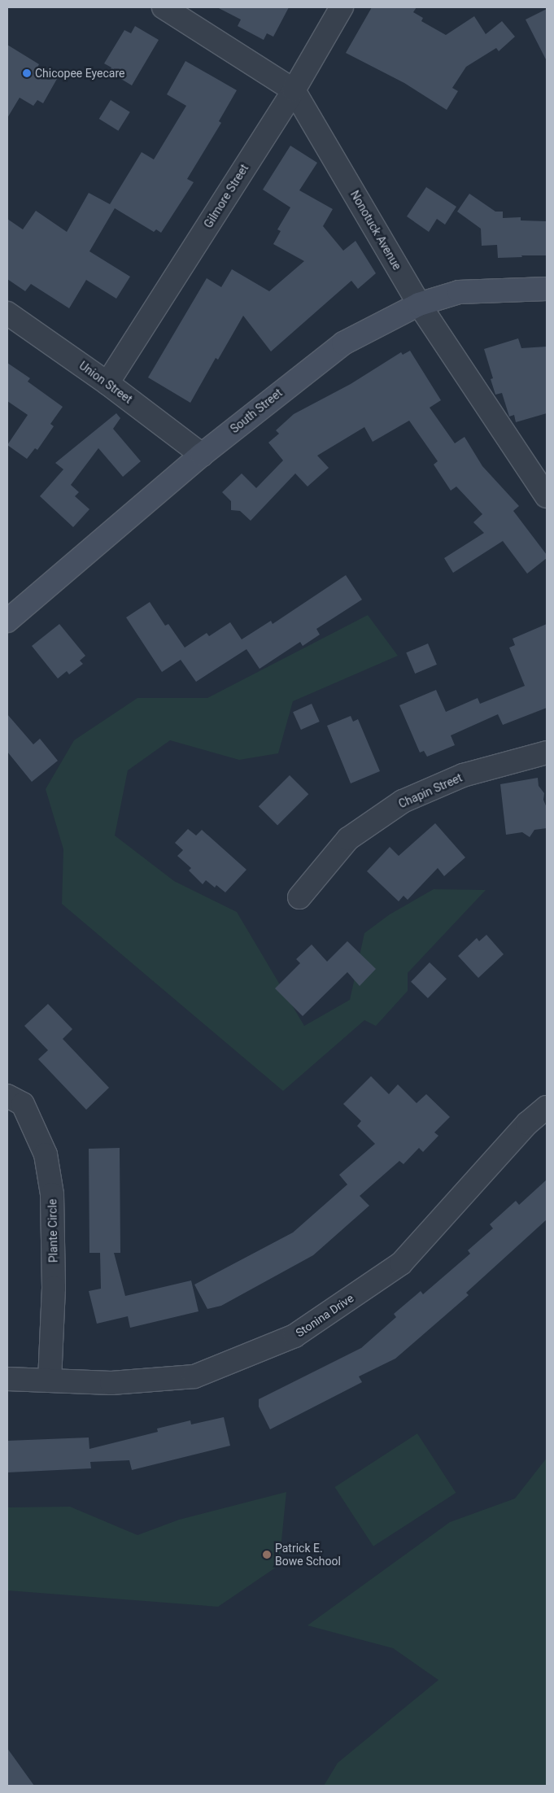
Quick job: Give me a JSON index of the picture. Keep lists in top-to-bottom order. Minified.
{"streets":{"street":["Gilmore Street","Nonotuck Avenue","Union Street","South Street","Chapin Street","Plante Circle","Stonina Drive"]},"crossings":[["Gilmore Street","Nonotuck Avenue"],["Gilmore Street","Union Street"],["Nonotuck Avenue","South Street"],["Union Street","South Street"],["Plante Circle","Stonina Drive"]],"places":["Chicopee Eyecare","Patrick E. Bowe School"]}
